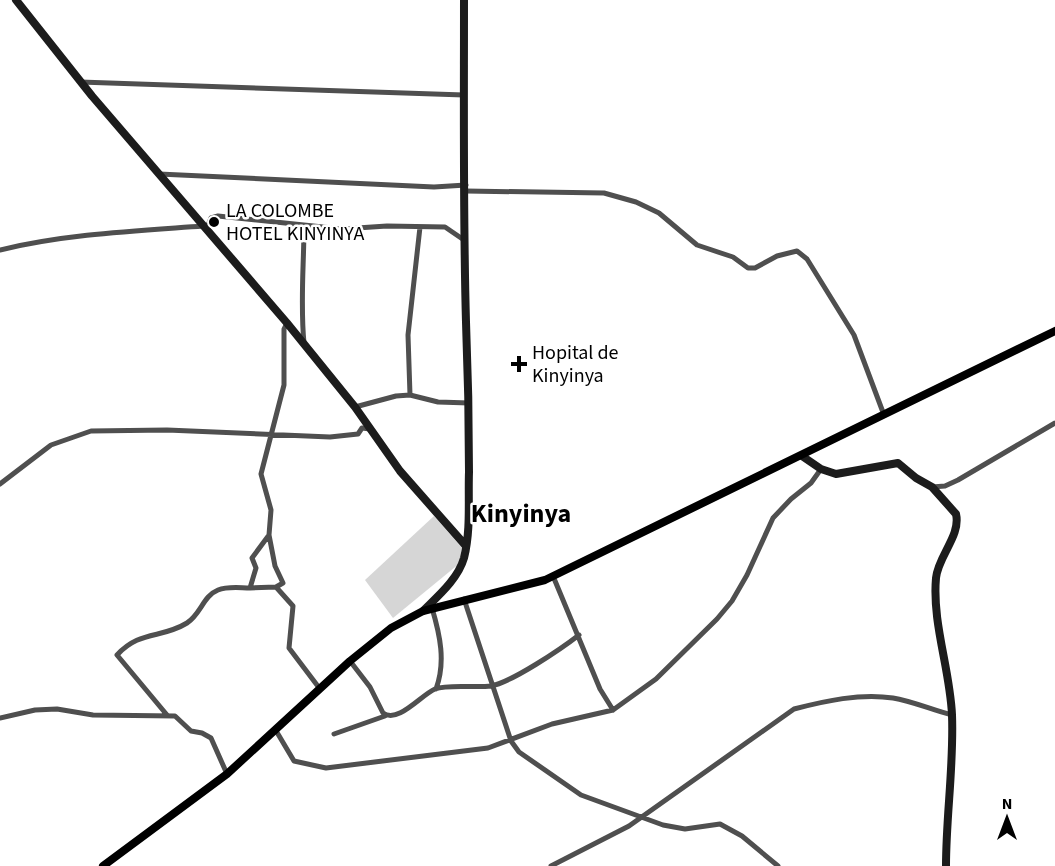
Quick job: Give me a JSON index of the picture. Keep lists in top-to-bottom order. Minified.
{"districts":["Kinyinya"],"places":{"other":["LA COLOMBE HOTEL KINYINYA"],"health":["Hopital de Kinyinya"]},"north":"top"}
